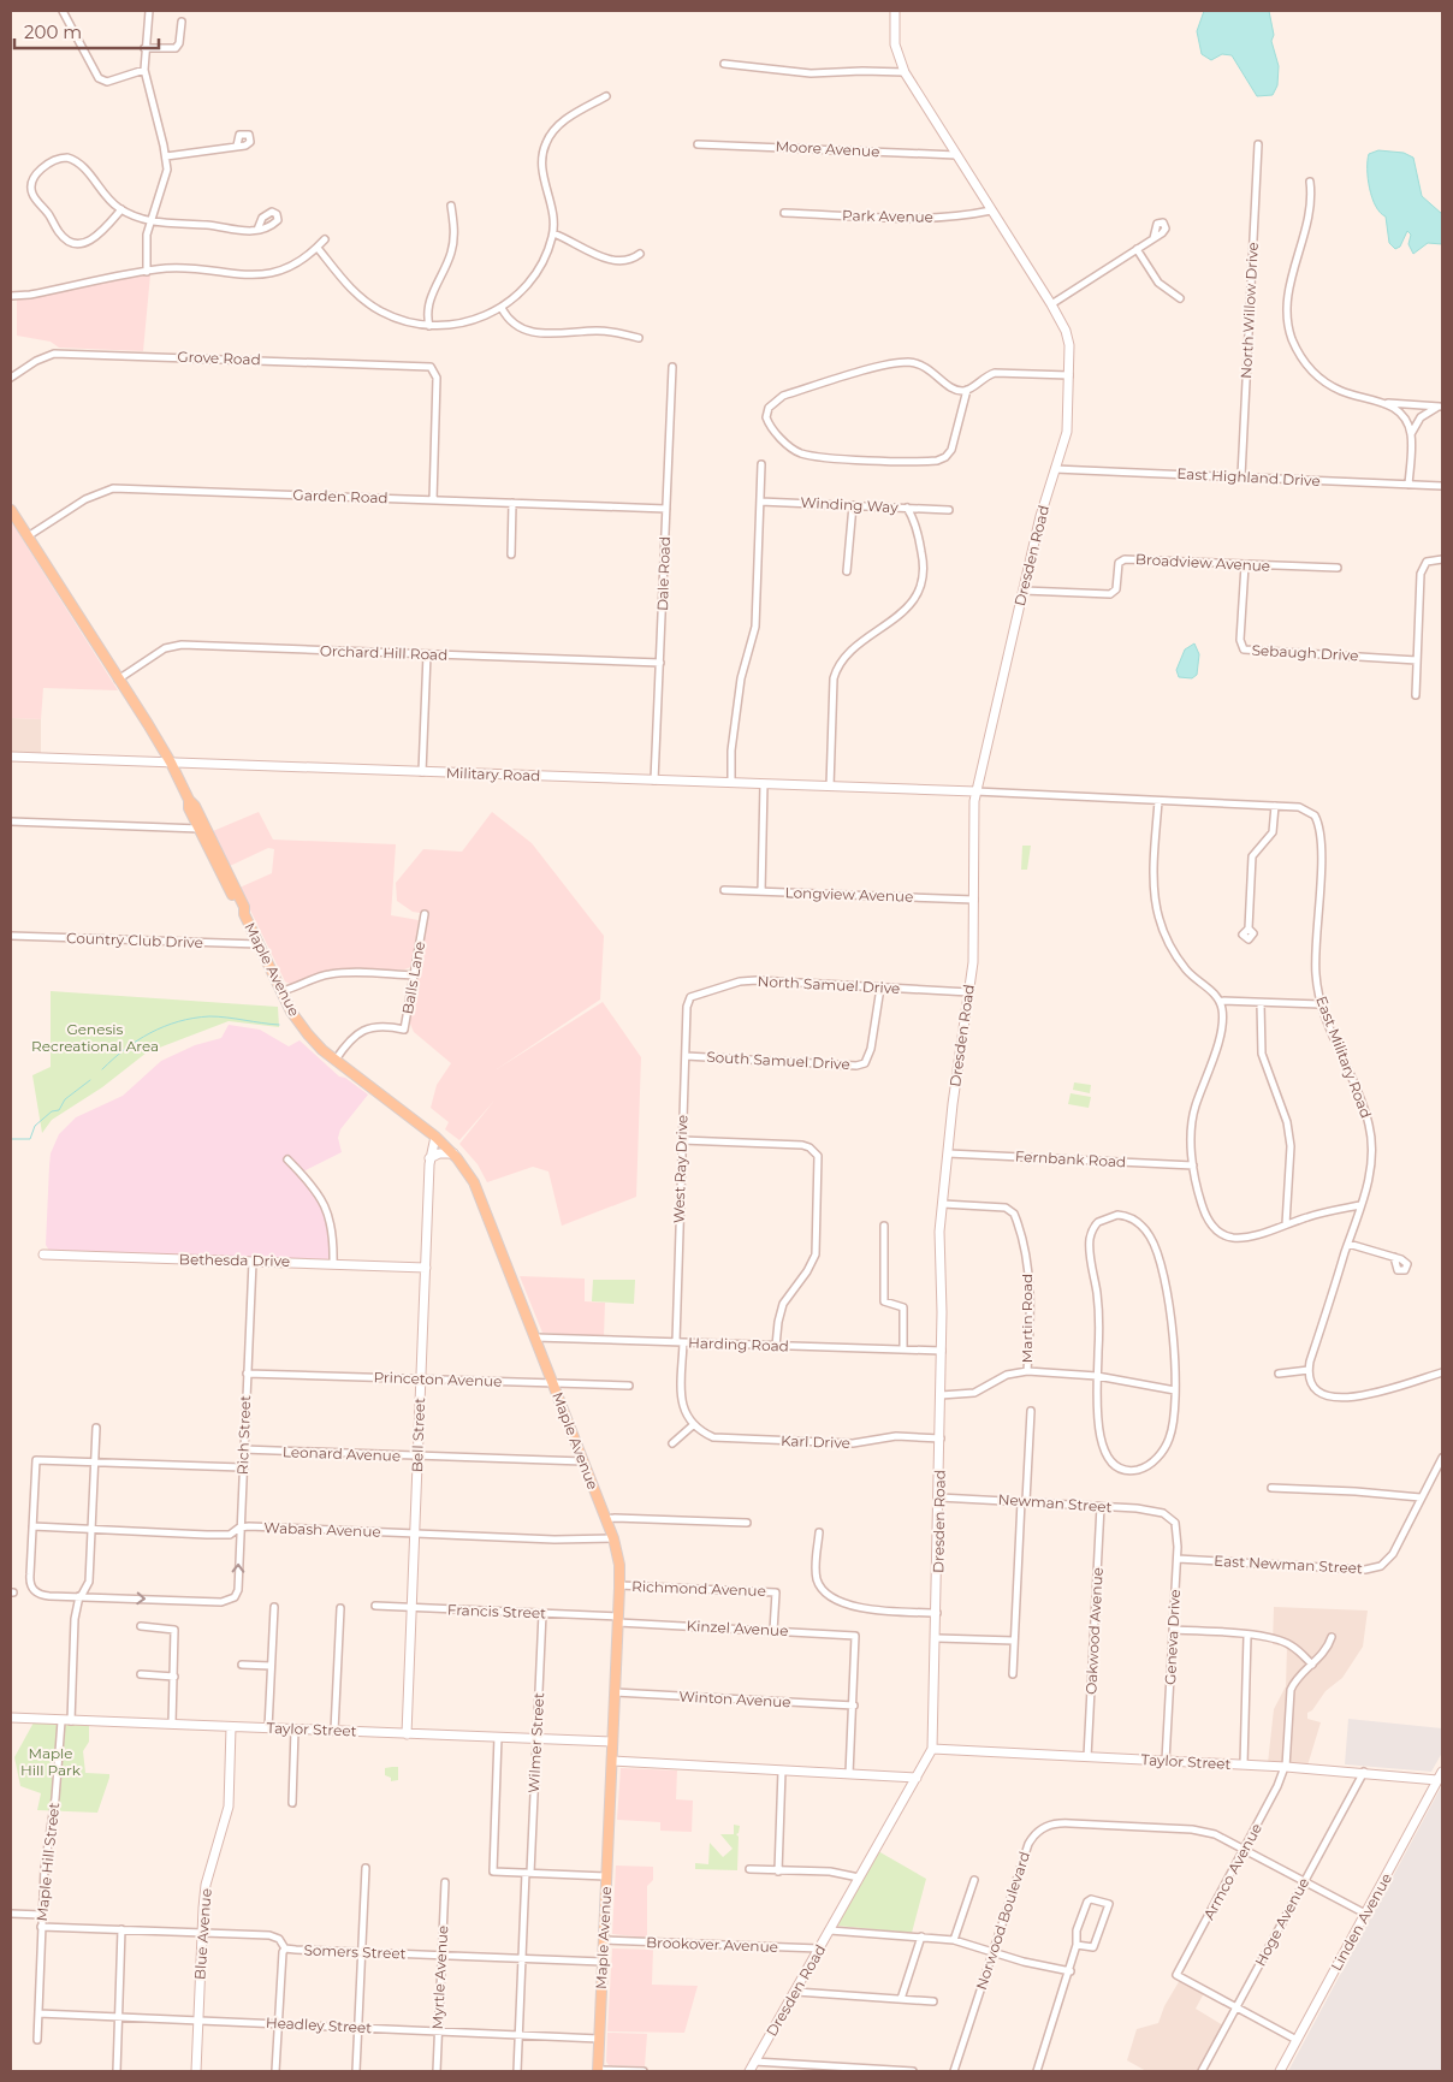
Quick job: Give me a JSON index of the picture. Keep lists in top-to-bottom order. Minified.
{"streets":{"main road":["Maple Avenue"],"street":["Moore Avenue","Park Avenue","North Willow Drive","Grove Road","East Highland Drive","Garden Road","Winding Way","Dresden Road","Broadview Avenue","Dale Road","Orchard Hill Road","Sebaugh Drive","Military Road","Longview Avenue","Country Club Drive","Balls Lane","North Samuel Drive","East Military Road","South Samuel Drive","Fernbank Road","West Ray Drive","Bethesda Drive","Martin Road","Harding Road","Princeton Avenue","Rich Street","Bell Street","Karl Drive","Leonard Avenue","Newman Street","Wabash Avenue","East Newman Street","Richmond Avenue","Francis Street","Kinzel Avenue","Oakwood Avenue","Geneva Drive","Winton Avenue","Taylor Street","Wilmer Street","Maple Hill Street","Armco Avenue","Norwood Boulevard","Hoge Avenue","Linden Avenue","Blue Avenue","Brookover Avenue","Somers Street","Myrtle Avenue","Headley Street"]},"crossings":[["Moore Avenue","Dresden Road"],["Park Avenue","Dresden Road"],["North Willow Drive","East Highland Drive"],["Grove Road","Garden Road"],["East Highland Drive","Dresden Road"],["Garden Road","Dale Road"],["Garden Road","Maple Avenue"],["Winding Way","Military Road"],["Dresden Road","Broadview Avenue"],["Dresden Road","Military Road"],["Dresden Road","Longview Avenue"],["Dresden Road","North Samuel Drive"],["Dresden Road","East Military Road"],["Dresden Road","Fernbank Road"],["Dresden Road","Martin Road"],["Dresden Road","Harding Road"],["Dresden Road","Karl Drive"],["Dresden Road","Newman Street"],["Dresden Road","Taylor Street"],["Dresden Road","Brookover Avenue"],["Broadview Avenue","Sebaugh Drive"],["Dale Road","Orchard Hill Road"],["Dale Road","Military Road"],["Orchard Hill Road","Maple Avenue"],["Military Road","Maple Avenue"],["Military Road","East Military Road"],["Country Club Drive","Maple Avenue"],["Maple Avenue","Balls Lane"],["Maple Avenue","Harding Road"],["Maple Avenue","Princeton Avenue"],["Maple Avenue","Bell Street"],["Maple Avenue","Leonard Avenue"],["Maple Avenue","Wabash Avenue"],["Maple Avenue","Richmond Avenue"],["Maple Avenue","Francis Street"],["Maple Avenue","Kinzel Avenue"],["Maple Avenue","Winton Avenue"],["Maple Avenue","Taylor Street"],["Maple Avenue","Brookover Avenue"],["Maple Avenue","Somers Street"],["Maple Avenue","Headley Street"],["North Samuel Drive","South Samuel Drive"],["North Samuel Drive","West Ray Drive"],["South Samuel Drive","West Ray Drive"],["West Ray Drive","Harding Road"],["Bethesda Drive","Rich Street"],["Bethesda Drive","Bell Street"],["Princeton Avenue","Rich Street"],["Princeton Avenue","Bell Street"],["Rich Street","Leonard Avenue"],["Rich Street","Wabash Avenue"],["Rich Street","Maple Hill Street"],["Bell Street","Leonard Avenue"],["Bell Street","Wabash Avenue"],["Bell Street","Francis Street"],["Bell Street","Taylor Street"],["Newman Street","Oakwood Avenue"],["Newman Street","Geneva Drive"],["Wabash Avenue","Maple Hill Street"],["East Newman Street","Geneva Drive"],["Richmond Avenue","Kinzel Avenue"],["Francis Street","Kinzel Avenue"],["Francis Street","Wilmer Street"],["Kinzel Avenue","Winton Avenue"],["Oakwood Avenue","Taylor Street"],["Geneva Drive","Taylor Street"],["Taylor Street","Wilmer Street"],["Taylor Street","Maple Hill Street"],["Taylor Street","Armco Avenue"],["Taylor Street","Hoge Avenue"],["Taylor Street","Linden Avenue"],["Taylor Street","Blue Avenue"],["Wilmer Street","Somers Street"],["Wilmer Street","Headley Street"],["Maple Hill Street","Somers Street"],["Maple Hill Street","Headley Street"],["Armco Avenue","Norwood Boulevard"],["Armco Avenue","Hoge Avenue"],["Norwood Boulevard","Hoge Avenue"],["Norwood Boulevard","Linden Avenue"],["Blue Avenue","Somers Street"],["Blue Avenue","Headley Street"],["Somers Street","Myrtle Avenue"],["Myrtle Avenue","Headley Street"]],"parks":["Genesis Recreational Area","Maple Hill Park"],"scale_bar":"200 m"}
